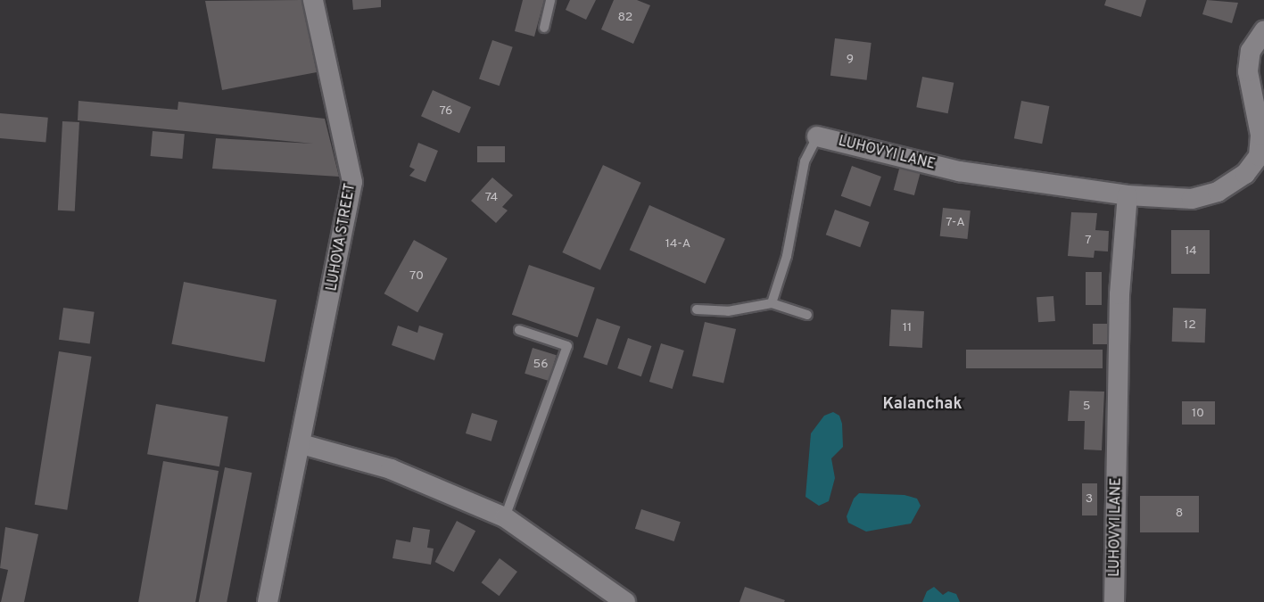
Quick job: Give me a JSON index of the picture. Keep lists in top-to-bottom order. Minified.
{"streets":{"street":["LUHOVYI LANE","LUHOVA STREET"]},"districts":["Kalanchak"],"house_numbers":["82","9","76","74","7-А","7","14-А","14","70","12","11","56","5","10","3","8"]}
